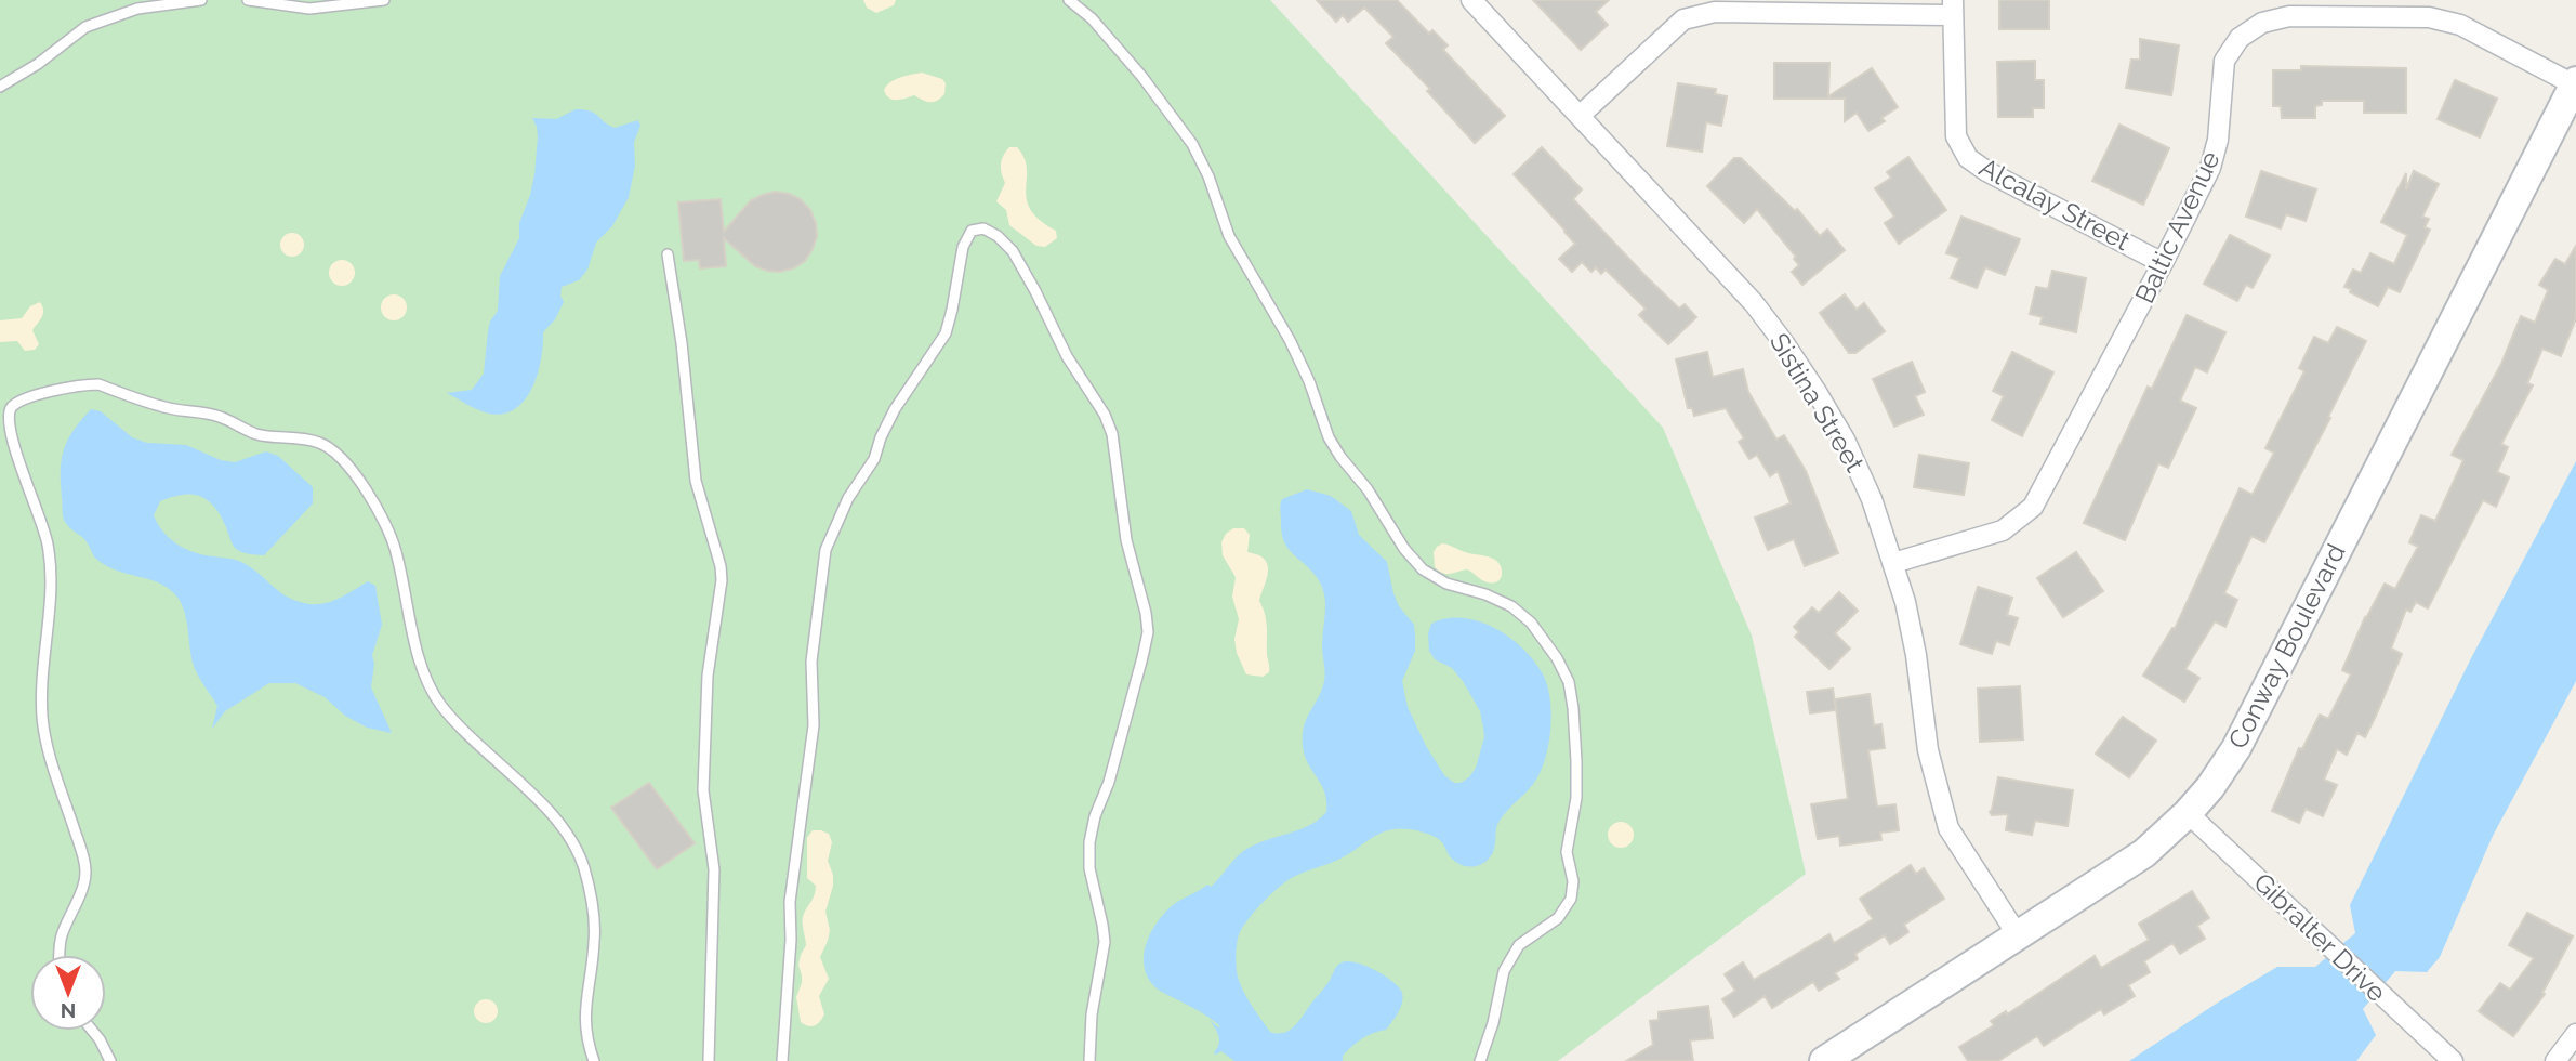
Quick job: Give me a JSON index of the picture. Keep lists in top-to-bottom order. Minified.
{"streets":{"street":["Alcalay Street","Baltic Avenue","Sistina Street","Conway Boulevard","Gibralter Drive"]},"crossings":[["Alcalay Street","Baltic Avenue"],["Baltic Avenue","Sistina Street"],["Baltic Avenue","Conway Boulevard"],["Sistina Street","Conway Boulevard"],["Conway Boulevard","Gibralter Drive"]],"north":"bottom"}
